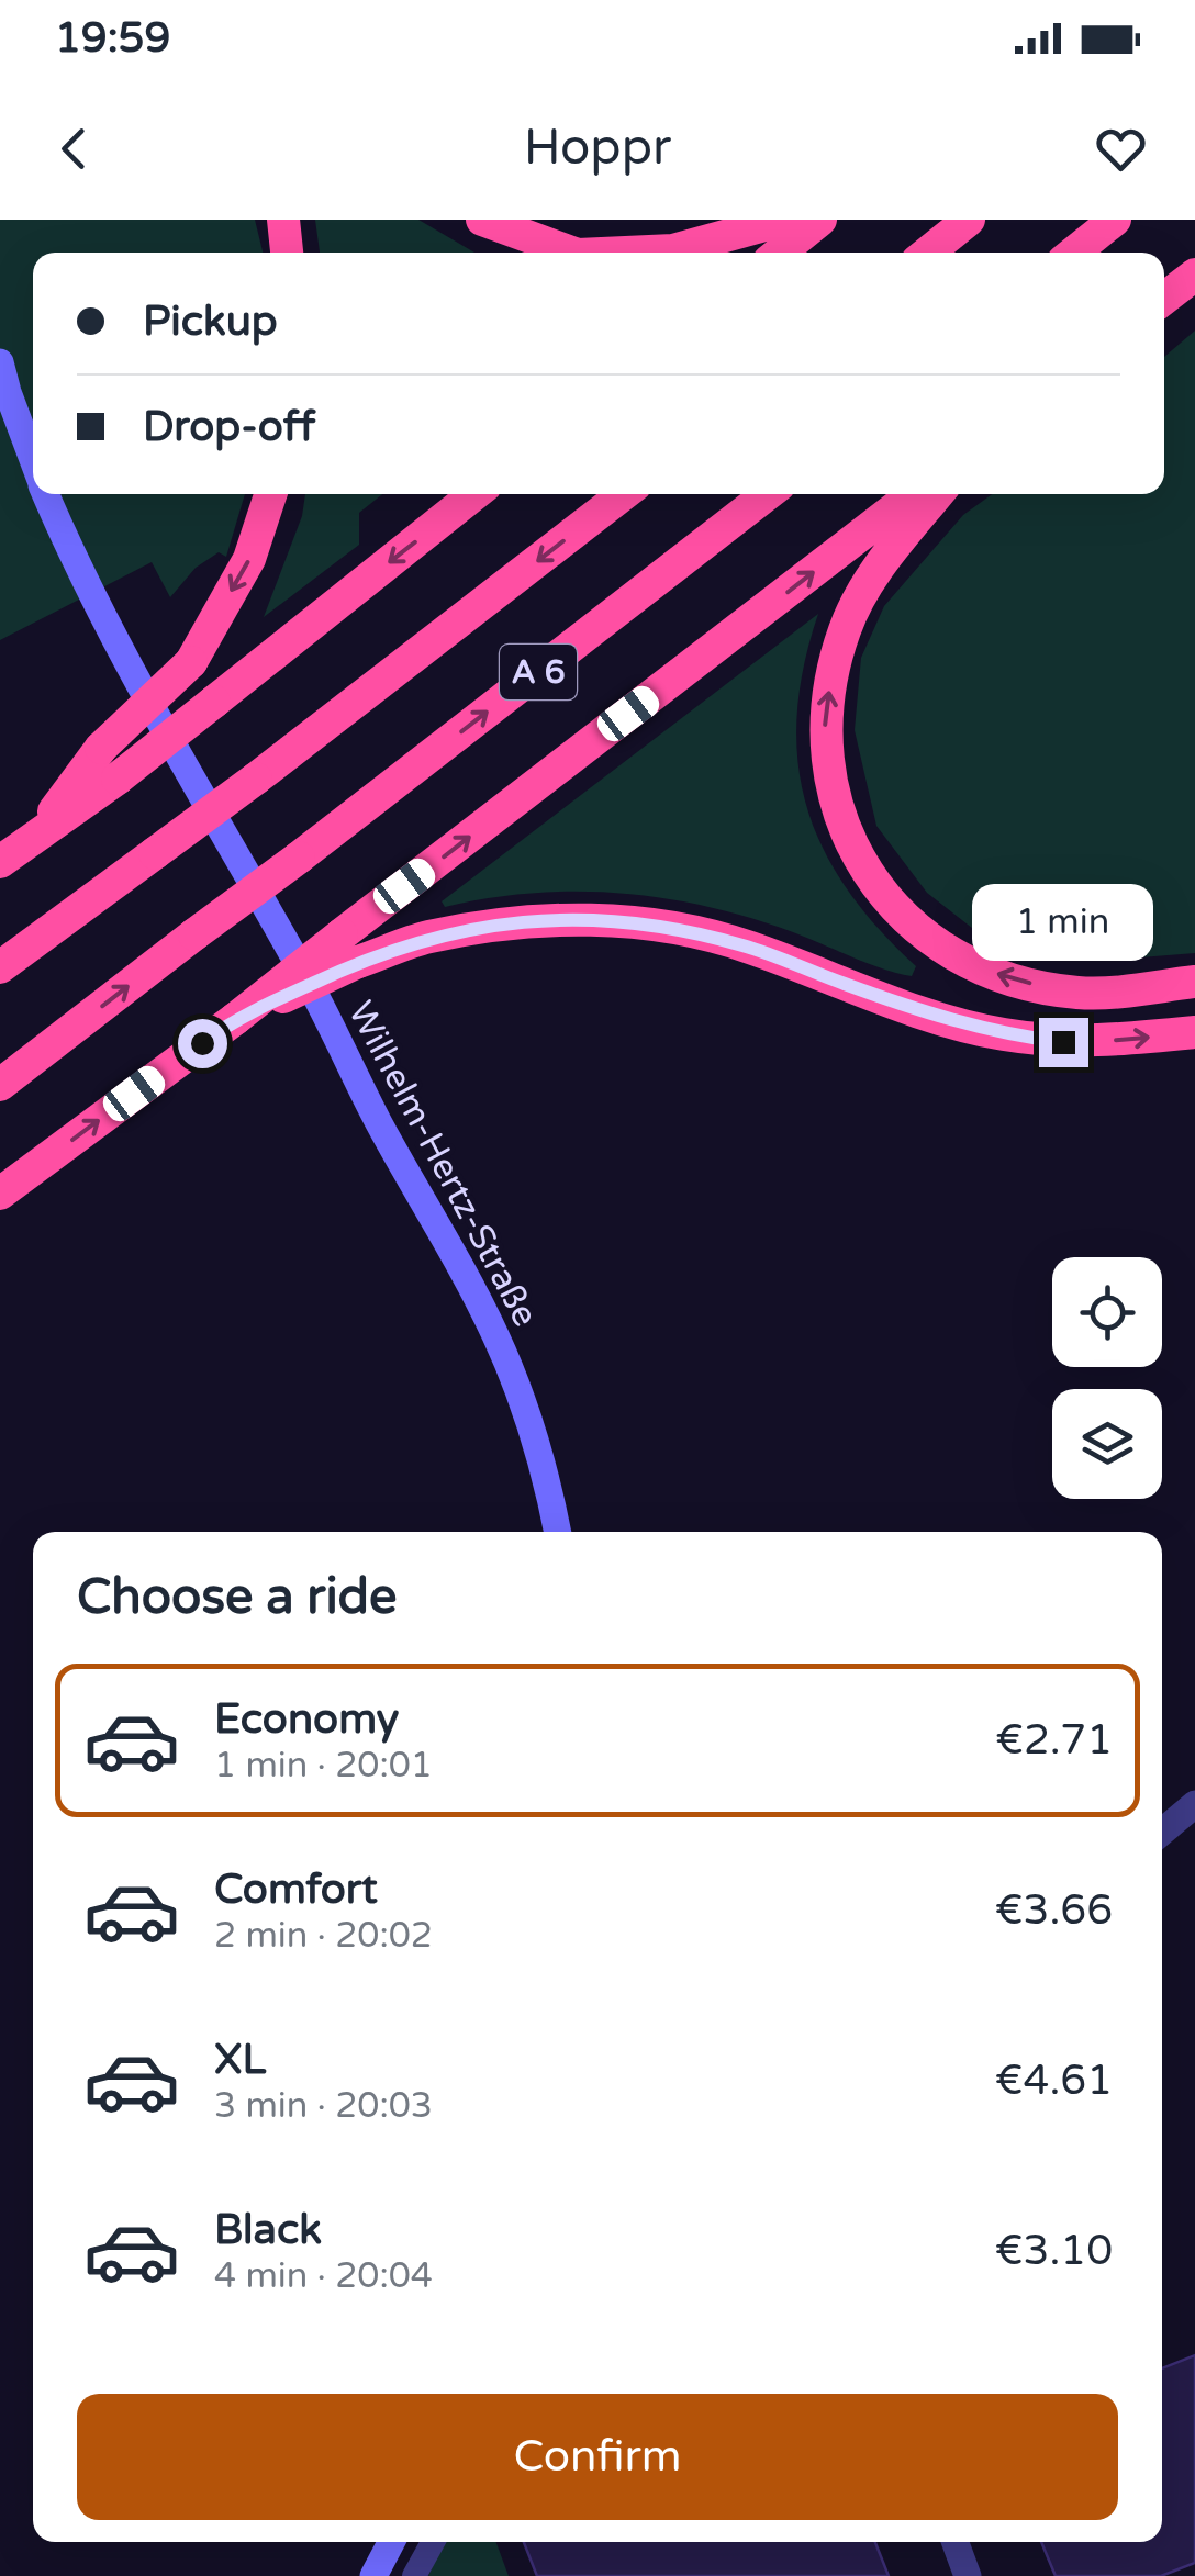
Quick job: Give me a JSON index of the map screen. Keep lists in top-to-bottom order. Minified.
{"streets":{"highway":["A 6"],"main road":["Wilhelm-Hertz-Straße"]},"page":{"status":"19:59","header":"Hoppr","banner":["Pickup","Drop-off"],"bubble":"1 min","heading":"Choose a ride","list":[{"name":"Economy","note":"1 min · 20:01","value":"€2.71"},{"name":"Comfort","note":"2 min · 20:02","value":"€3.66"},{"name":"XL","note":"3 min · 20:03","value":"€4.61"},{"name":"Black","note":"4 min · 20:04","value":"€3.10"}],"buttons":"Confirm"}}
